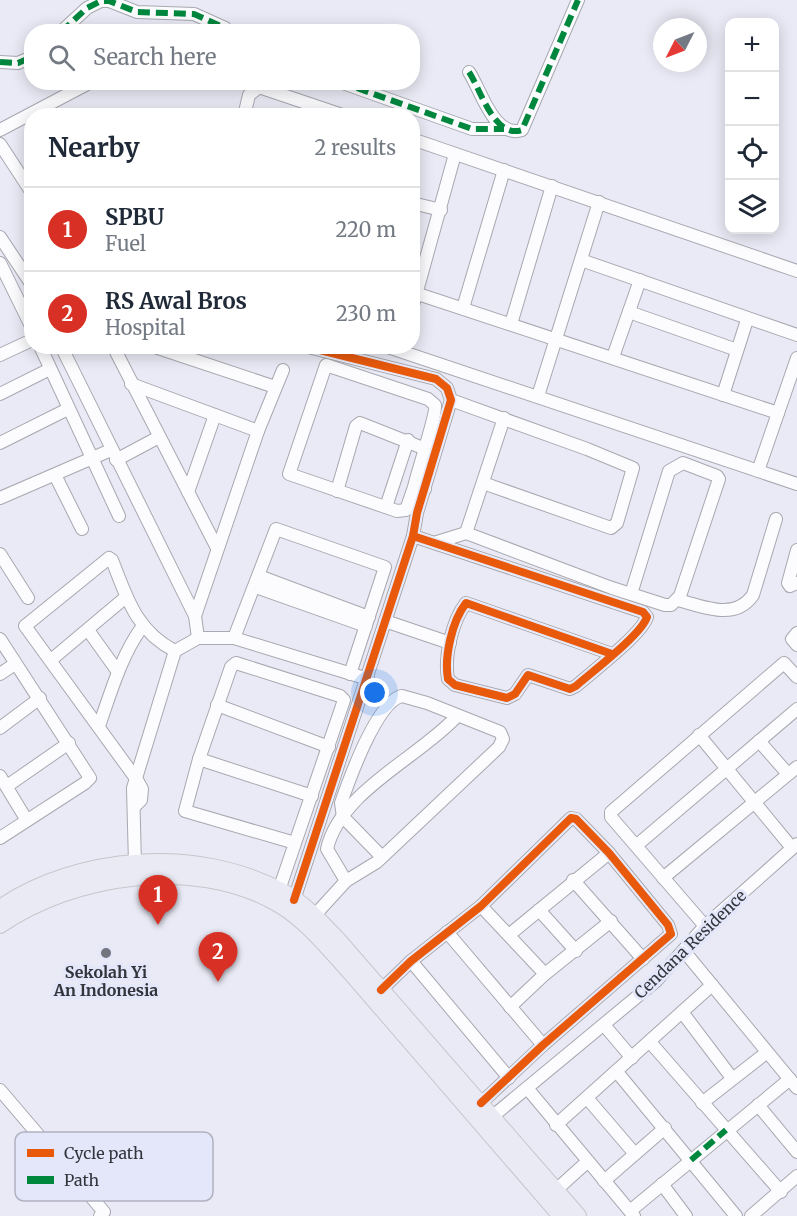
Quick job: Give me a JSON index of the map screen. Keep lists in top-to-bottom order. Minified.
{"streets":{"street":["Cendana Residence"]},"places":["Sekolah Yi An Indonesia"],"legend":["Cycle path","Path"],"north":"bottom left","page":{"map_buttons":["+","−"],"search":"Search here","heading":["Nearby","2 results"],"list":[{"mark":"1","name":"SPBU","note":"Fuel","value":"220 m"},{"mark":"2","name":"RS Awal Bros","note":"Hospital","value":"230 m"}],"pins":["1","2"]}}
